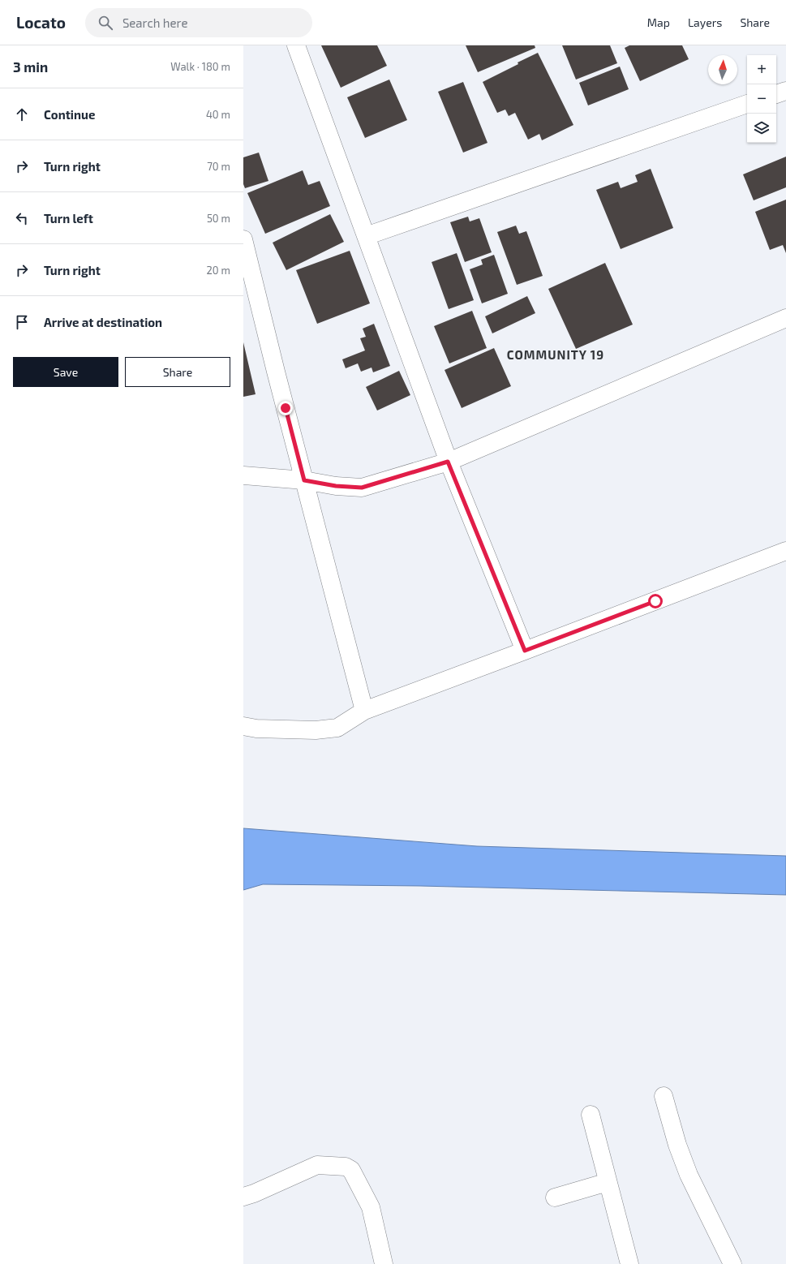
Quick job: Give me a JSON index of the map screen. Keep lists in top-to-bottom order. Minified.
{"districts":["COMMUNITY 19"],"north":"top","page":{"header":"Locato","search":"Search here","nav":["Map","Layers","Share"],"heading":["3 min","Walk · 180 m"],"map_buttons":["+","−"],"list":[["Continue","40 m"],["Turn right","70 m"],["Turn left","50 m"],["Turn right","20 m"],"Arrive at destination"],"buttons":["Save","Share"]}}
